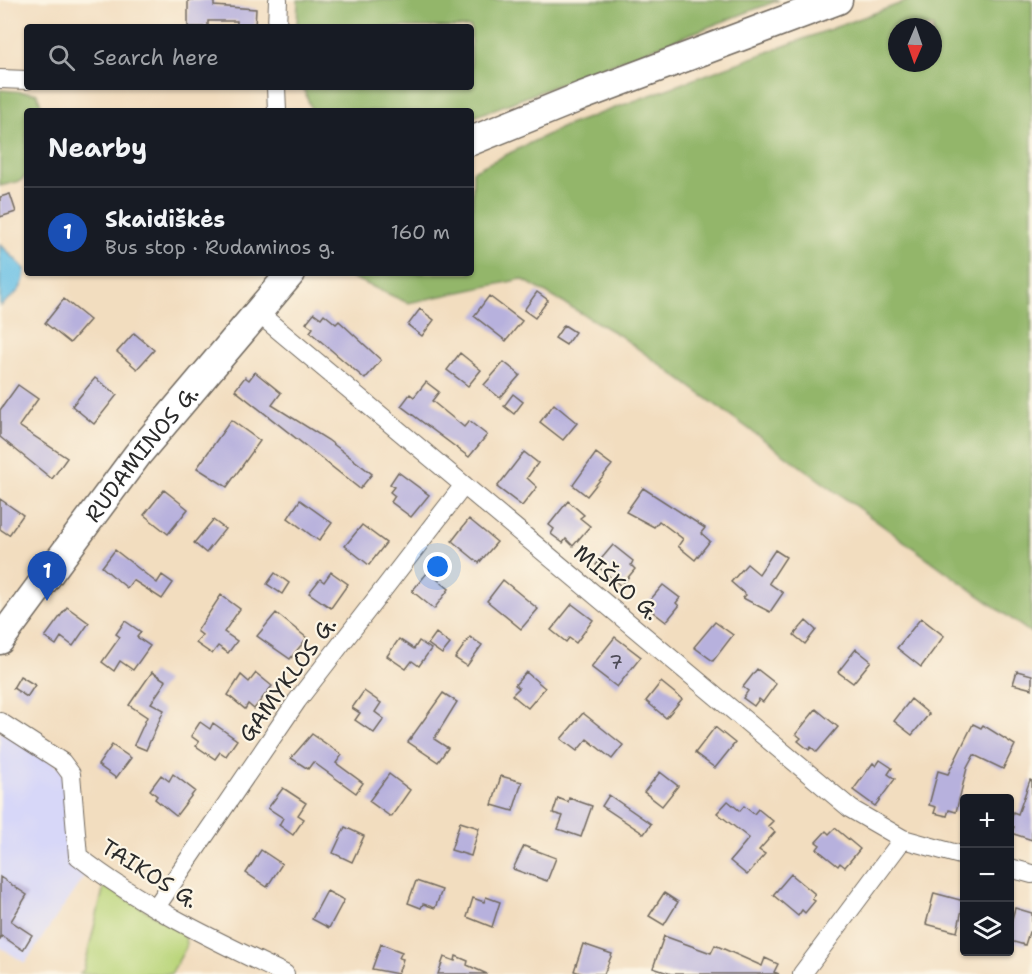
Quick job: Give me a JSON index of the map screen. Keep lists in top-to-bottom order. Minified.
{"streets":{"main road":["RUDAMINOS G."],"street":["MIŠKO G.","GAMYKLOS G.","TAIKOS G."]},"crossings":[["RUDAMINOS G.","MIŠKO G."],["MIŠKO G.","GAMYKLOS G."],["GAMYKLOS G.","TAIKOS G."]],"house_numbers":["7"],"north":"bottom","page":{"search":"Search here","heading":"Nearby","list":[{"mark":"1","name":"Skaidiškės","note":"Bus stop · Rudaminos g.","value":"160 m"}],"pins":"1","map_buttons":["+","−"]}}
